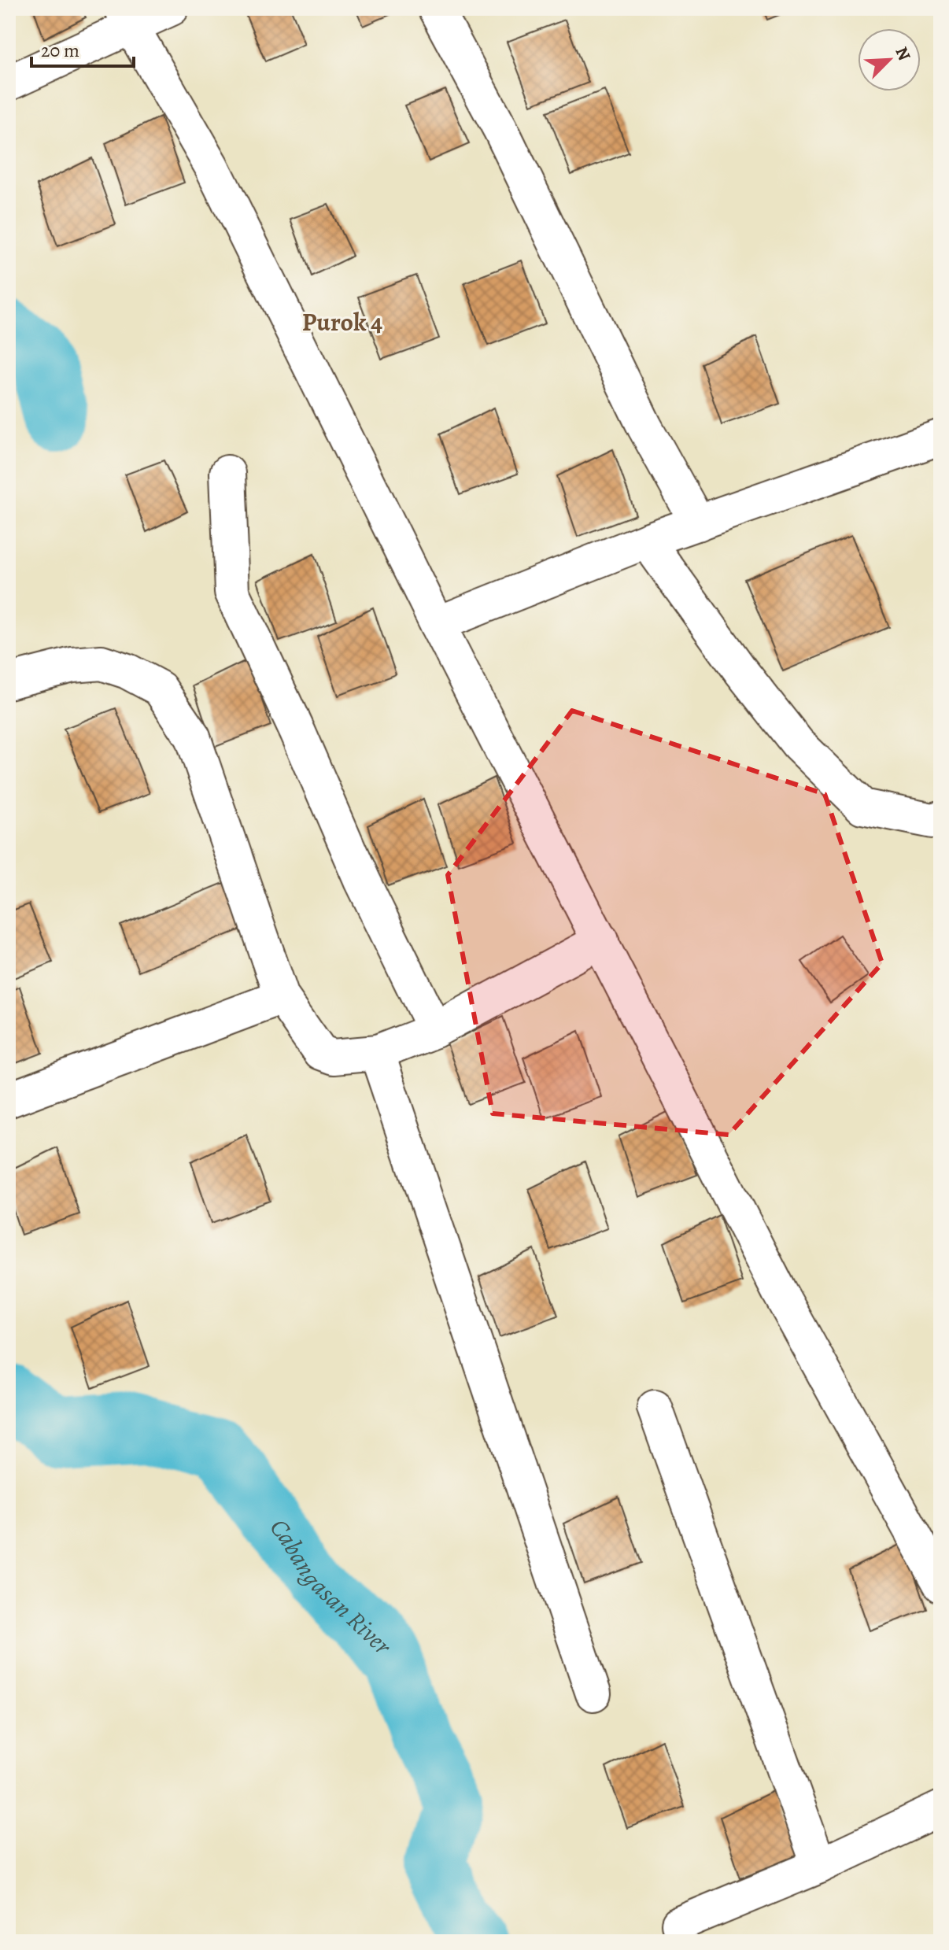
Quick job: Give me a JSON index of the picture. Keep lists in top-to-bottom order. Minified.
{"districts":["Purok 4"],"water":["Cabangasan River"],"scale_bar":"20 m","north":"top right"}
